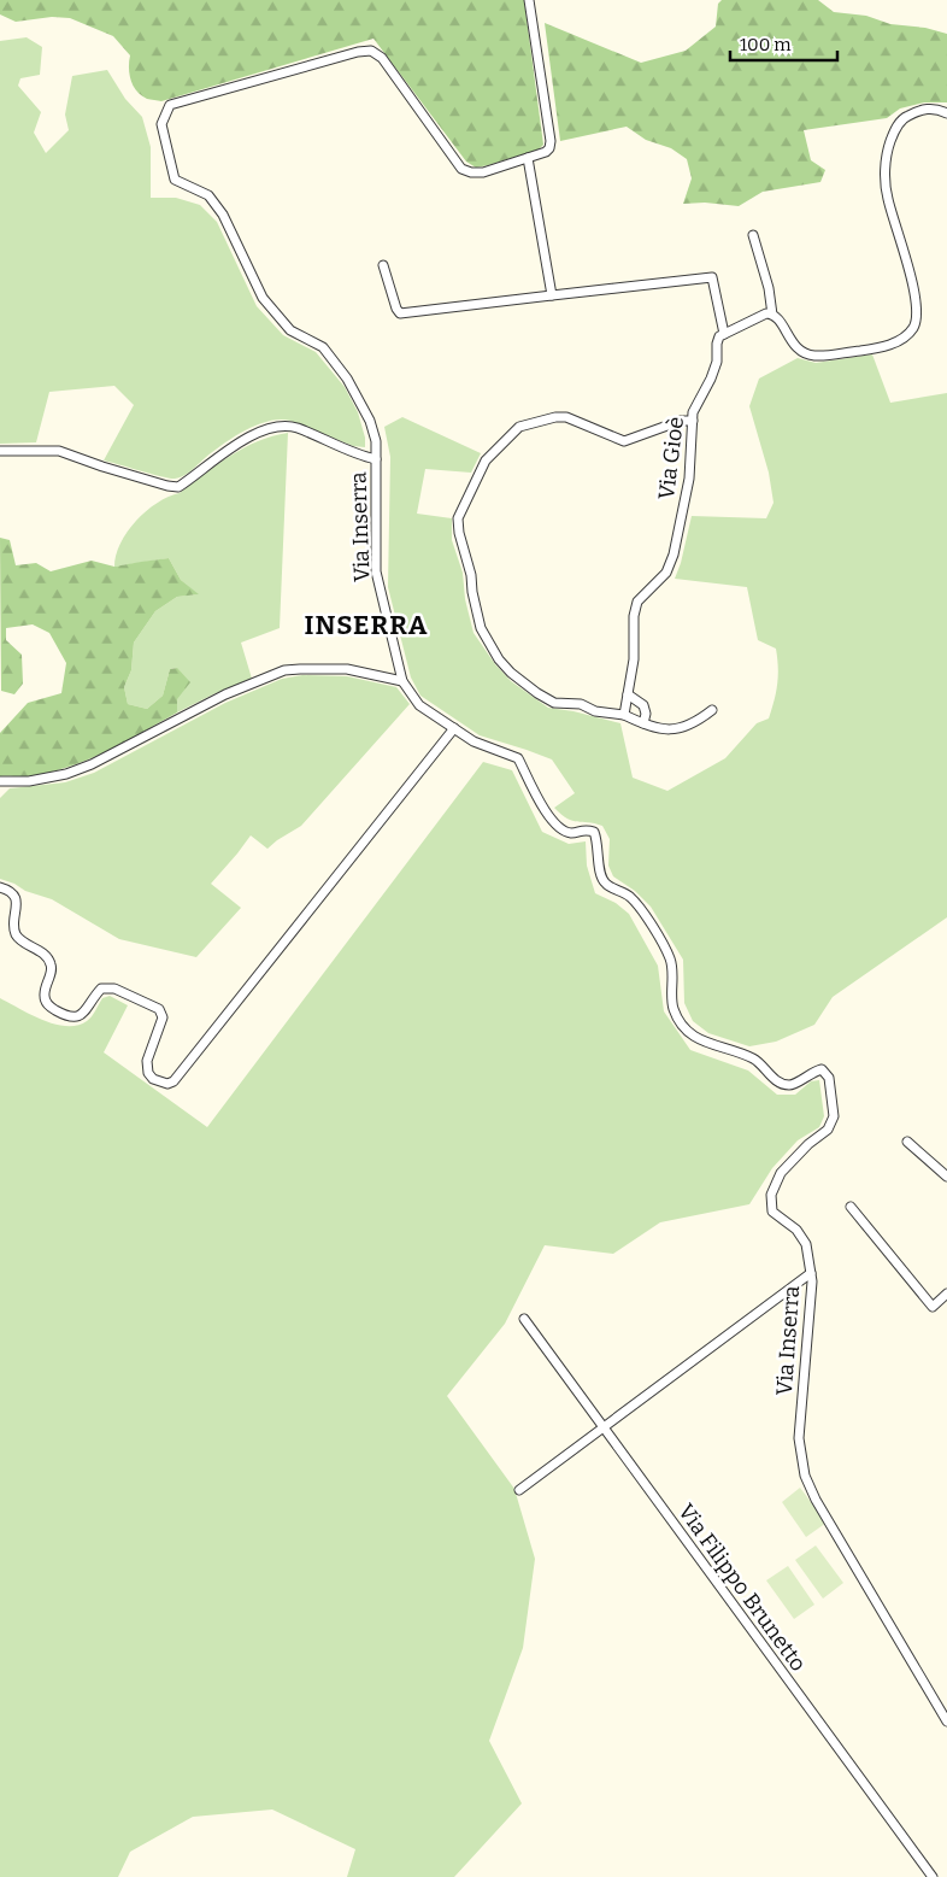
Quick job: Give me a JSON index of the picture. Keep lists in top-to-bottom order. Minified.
{"streets":{"street":["Via Gioè","Via Inserra","Via Filippo Brunetto"]},"districts":["INSERRA"],"scale_bar":"100 m"}
